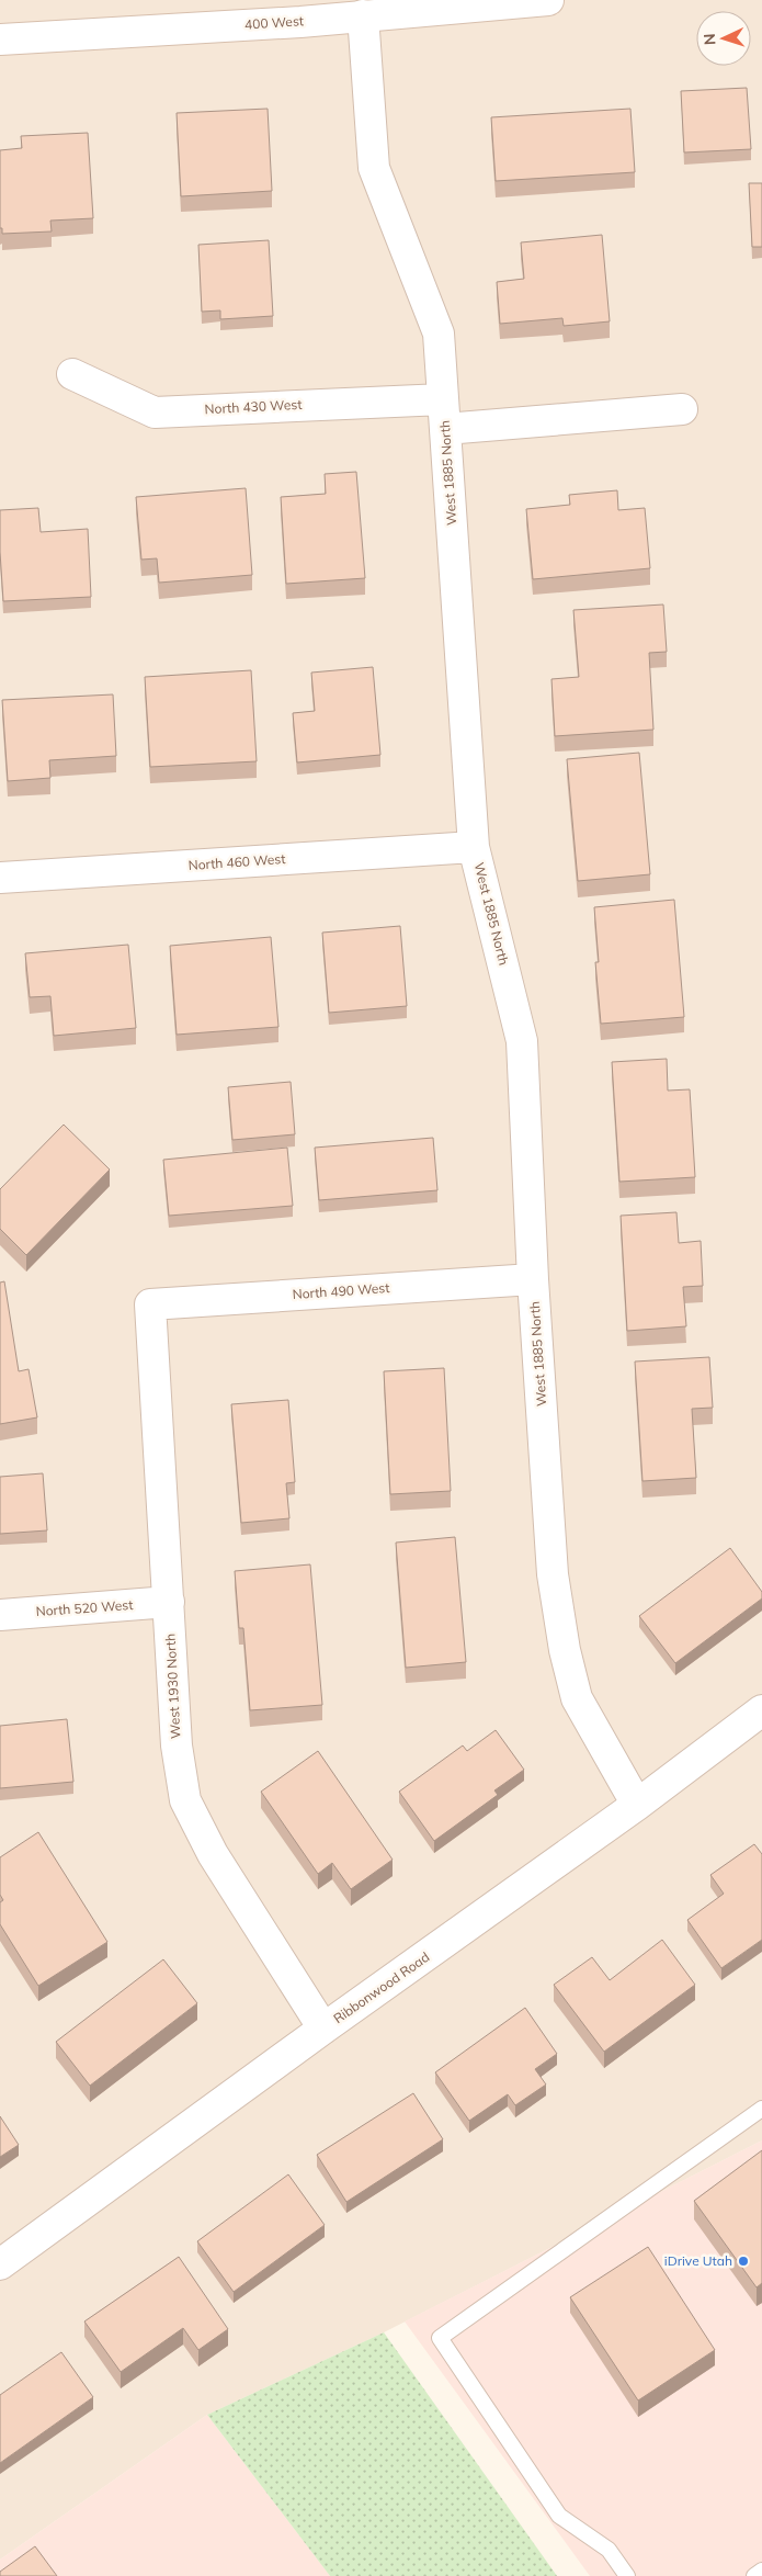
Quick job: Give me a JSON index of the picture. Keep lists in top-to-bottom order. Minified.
{"streets":{"street":["400 West","North 430 West","West 1885 North","North 460 West","North 490 West","North 520 West","West 1930 North","Ribbonwood Road"]},"crossings":[["400 West","West 1885 North"],["North 430 West","West 1885 North"],["West 1885 North","North 460 West"],["West 1885 North","North 490 West"],["West 1885 North","Ribbonwood Road"],["North 490 West","West 1930 North"],["North 520 West","West 1930 North"],["West 1930 North","Ribbonwood Road"]],"places":["iDrive Utah"],"north":"left"}
